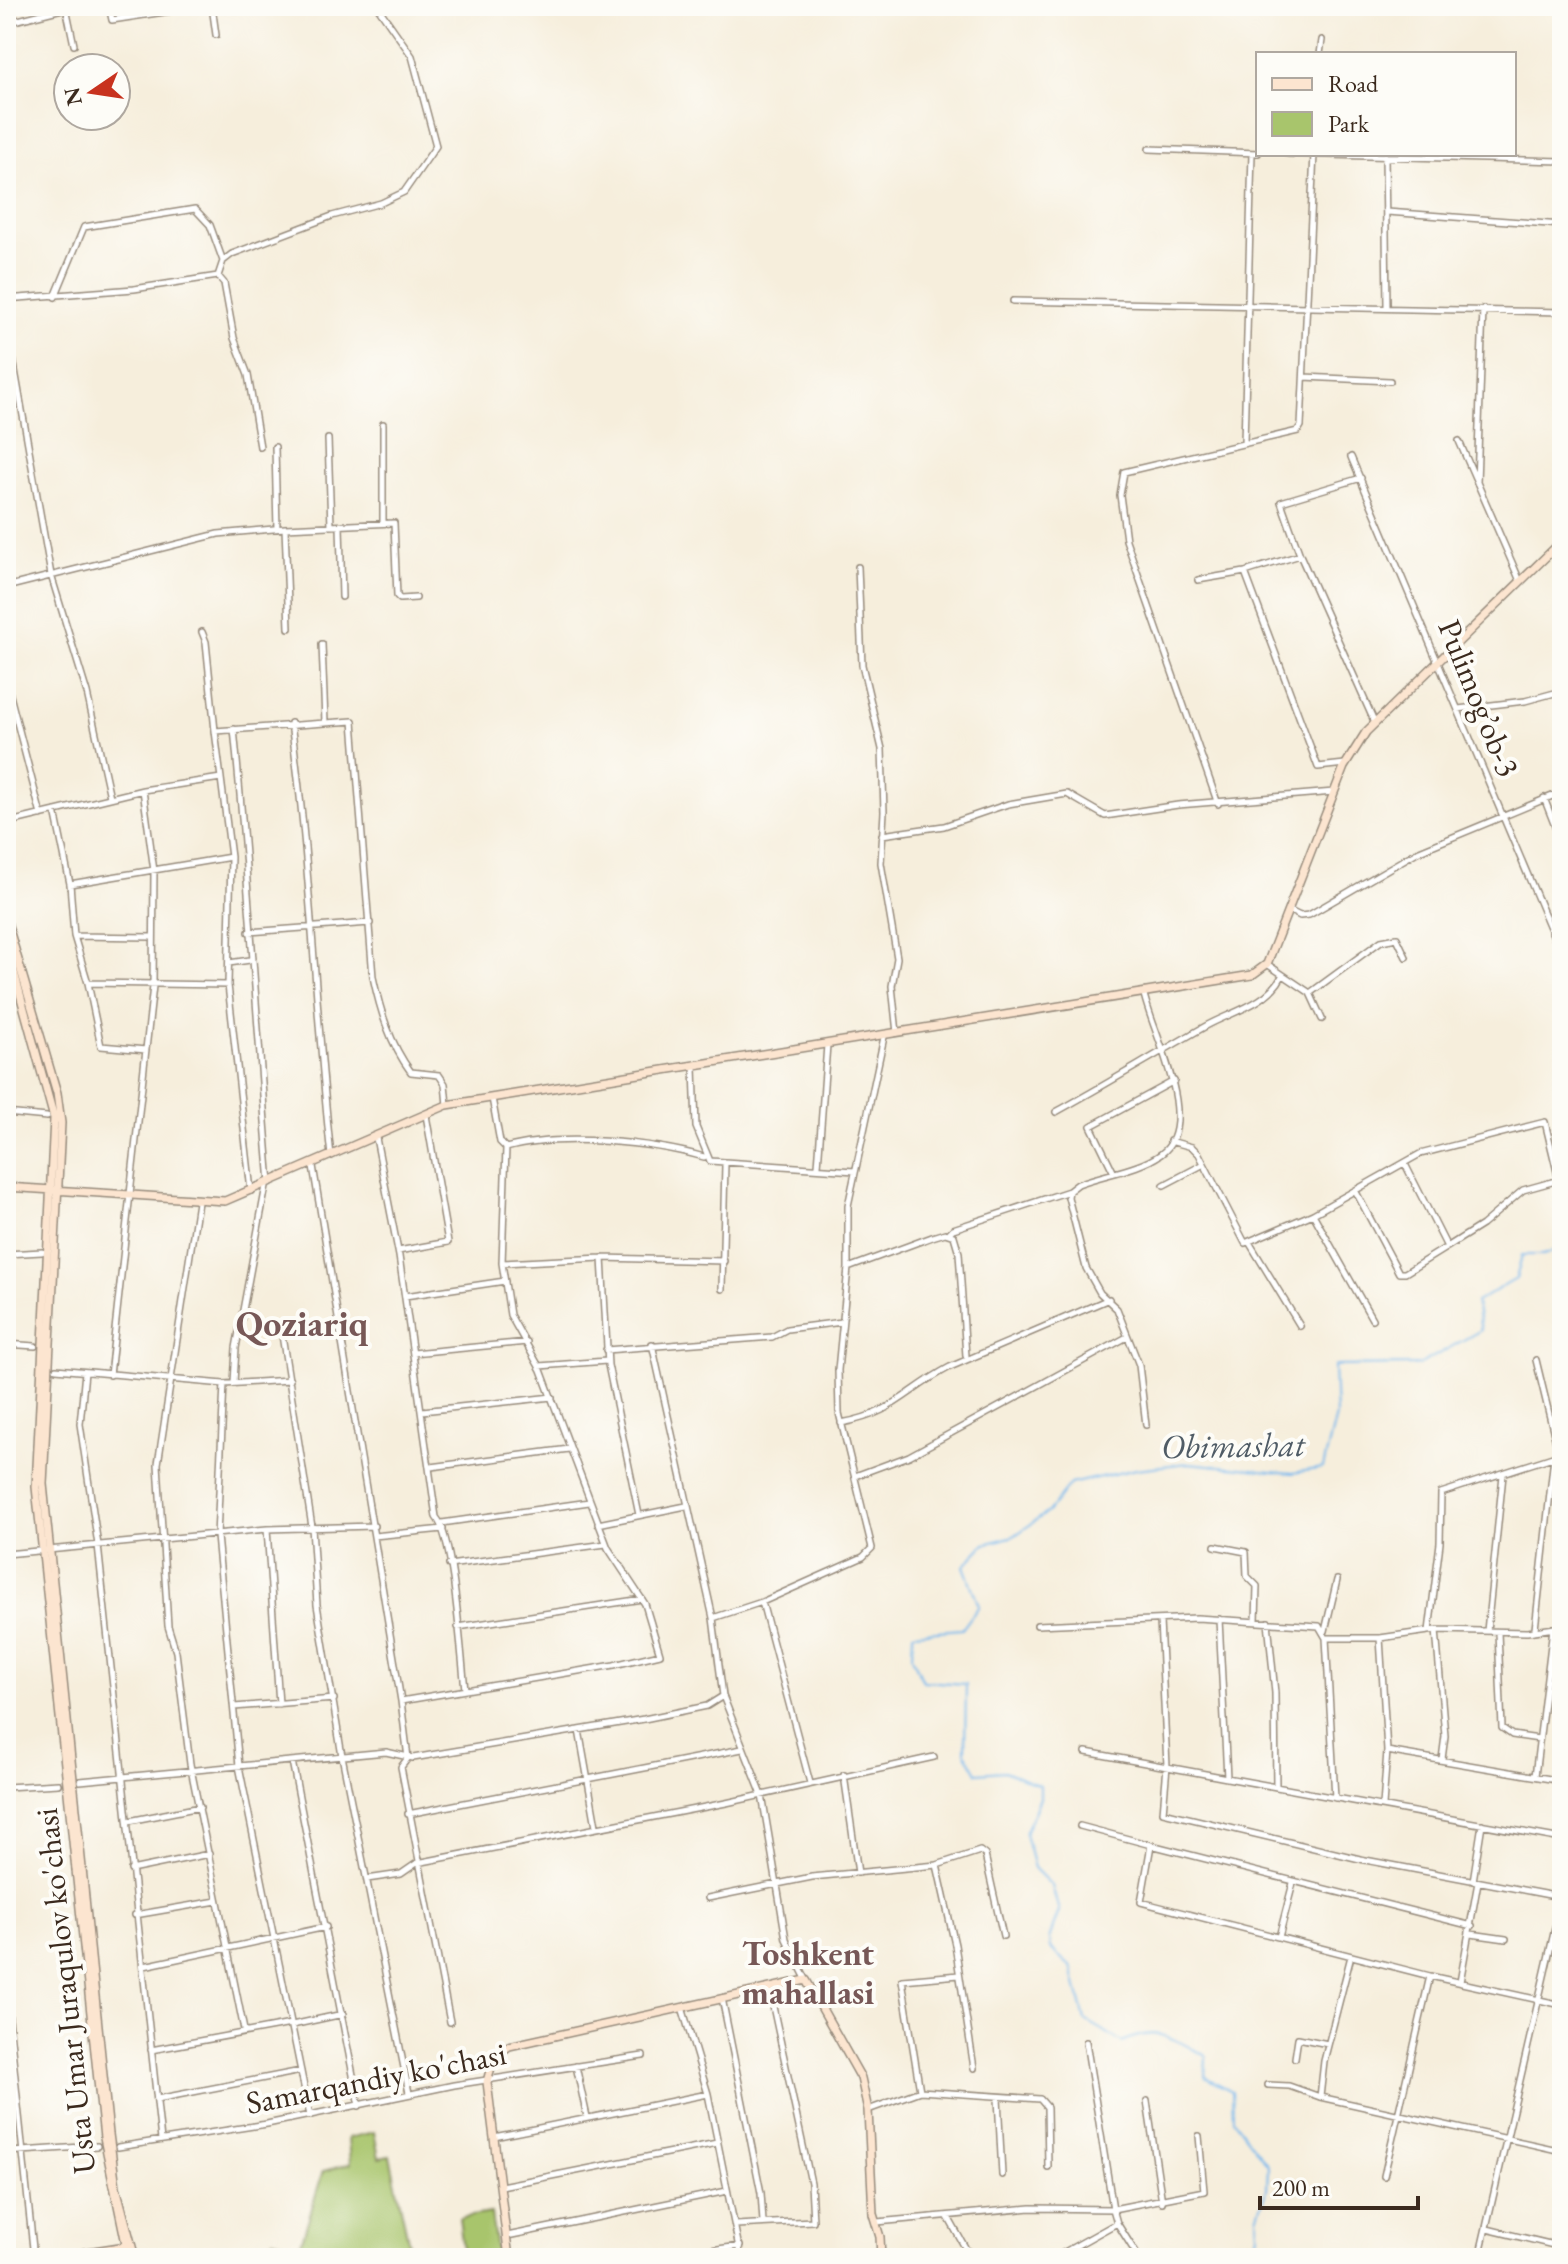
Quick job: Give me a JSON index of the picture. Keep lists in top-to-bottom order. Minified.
{"streets":{"main road":["Usta Umar Juraqulov ko'chasi"],"street":["Pulimog’ob-3","Samarqandiy ko'chasi"]},"districts":["Qoziariq","Toshkent mahallasi"],"water":["Obimashat"],"legend":["Road","Park"],"scale_bar":"200 m","north":"left"}
